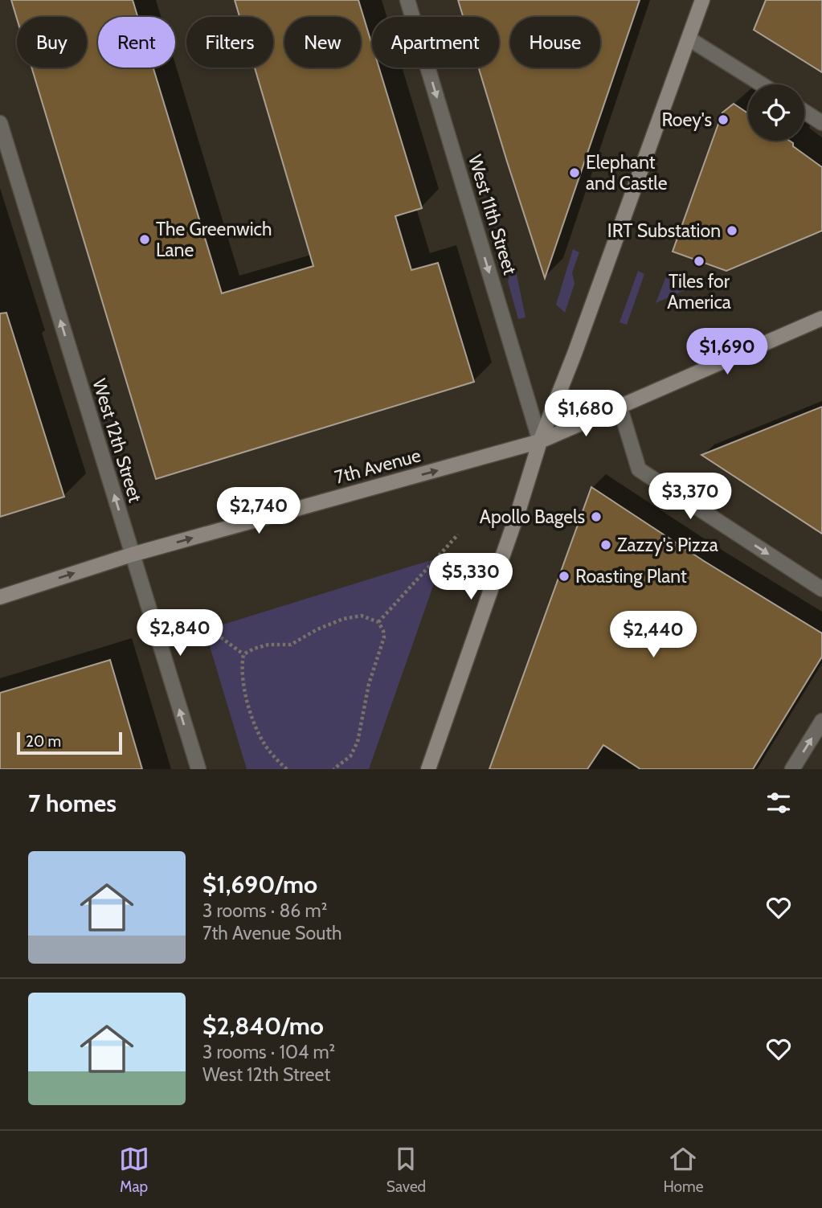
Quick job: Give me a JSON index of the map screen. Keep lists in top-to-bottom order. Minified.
{"streets":{"main road":["7th Avenue"],"street":["West 11th Street","West 12th Street"]},"crossings":[["West 11th Street","7th Avenue"],["West 12th Street","7th Avenue"]],"one_way":["West 11th Street","West 12th Street","7th Avenue"],"places":["Roey's","Elephant and Castle","IRT Substation","The Greenwich Lane","Tiles for America","Apollo Bagels","Zazzy's Pizza","Roasting Plant"],"scale_bar":"20 m","page":{"chip":["Buy","Rent","Filters","New","Apartment","House"],"price":["$1,690","$1,680","$3,370","$2,740","$5,330","$2,840","$2,440"],"scale":"20 m","heading":"7 homes","list":[{"name":"$1,690/mo","note":"3 rooms · 86 m² · 7th Avenue South"},{"name":"$2,840/mo","note":"3 rooms · 104 m² · West 12th Street"}],"tabs":["Map","Saved","Home"]}}
